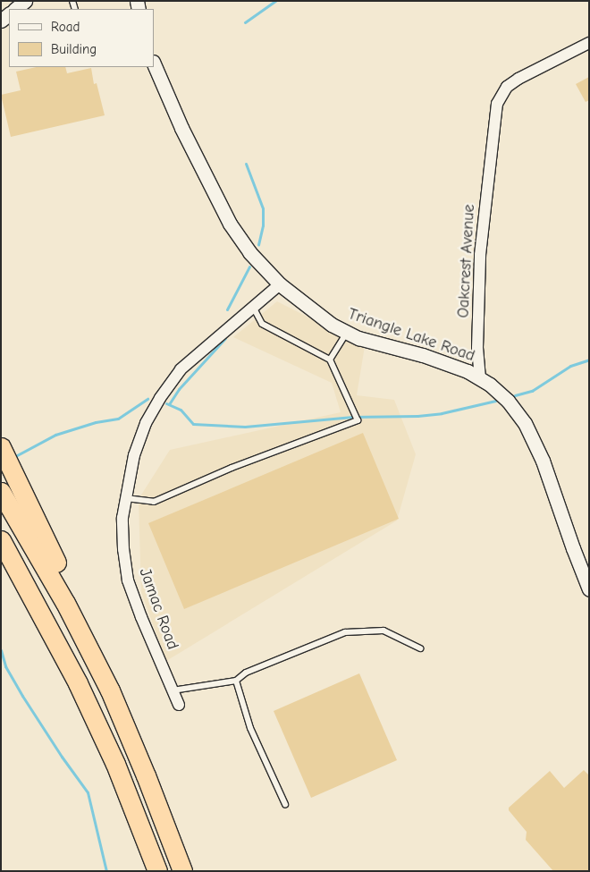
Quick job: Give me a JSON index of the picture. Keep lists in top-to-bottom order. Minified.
{"streets":{"street":["Oakcrest Avenue","Triangle Lake Road","Jamac Road"]},"crossings":[["Oakcrest Avenue","Triangle Lake Road"],["Triangle Lake Road","Jamac Road"]],"legend":["Road","Building"]}
